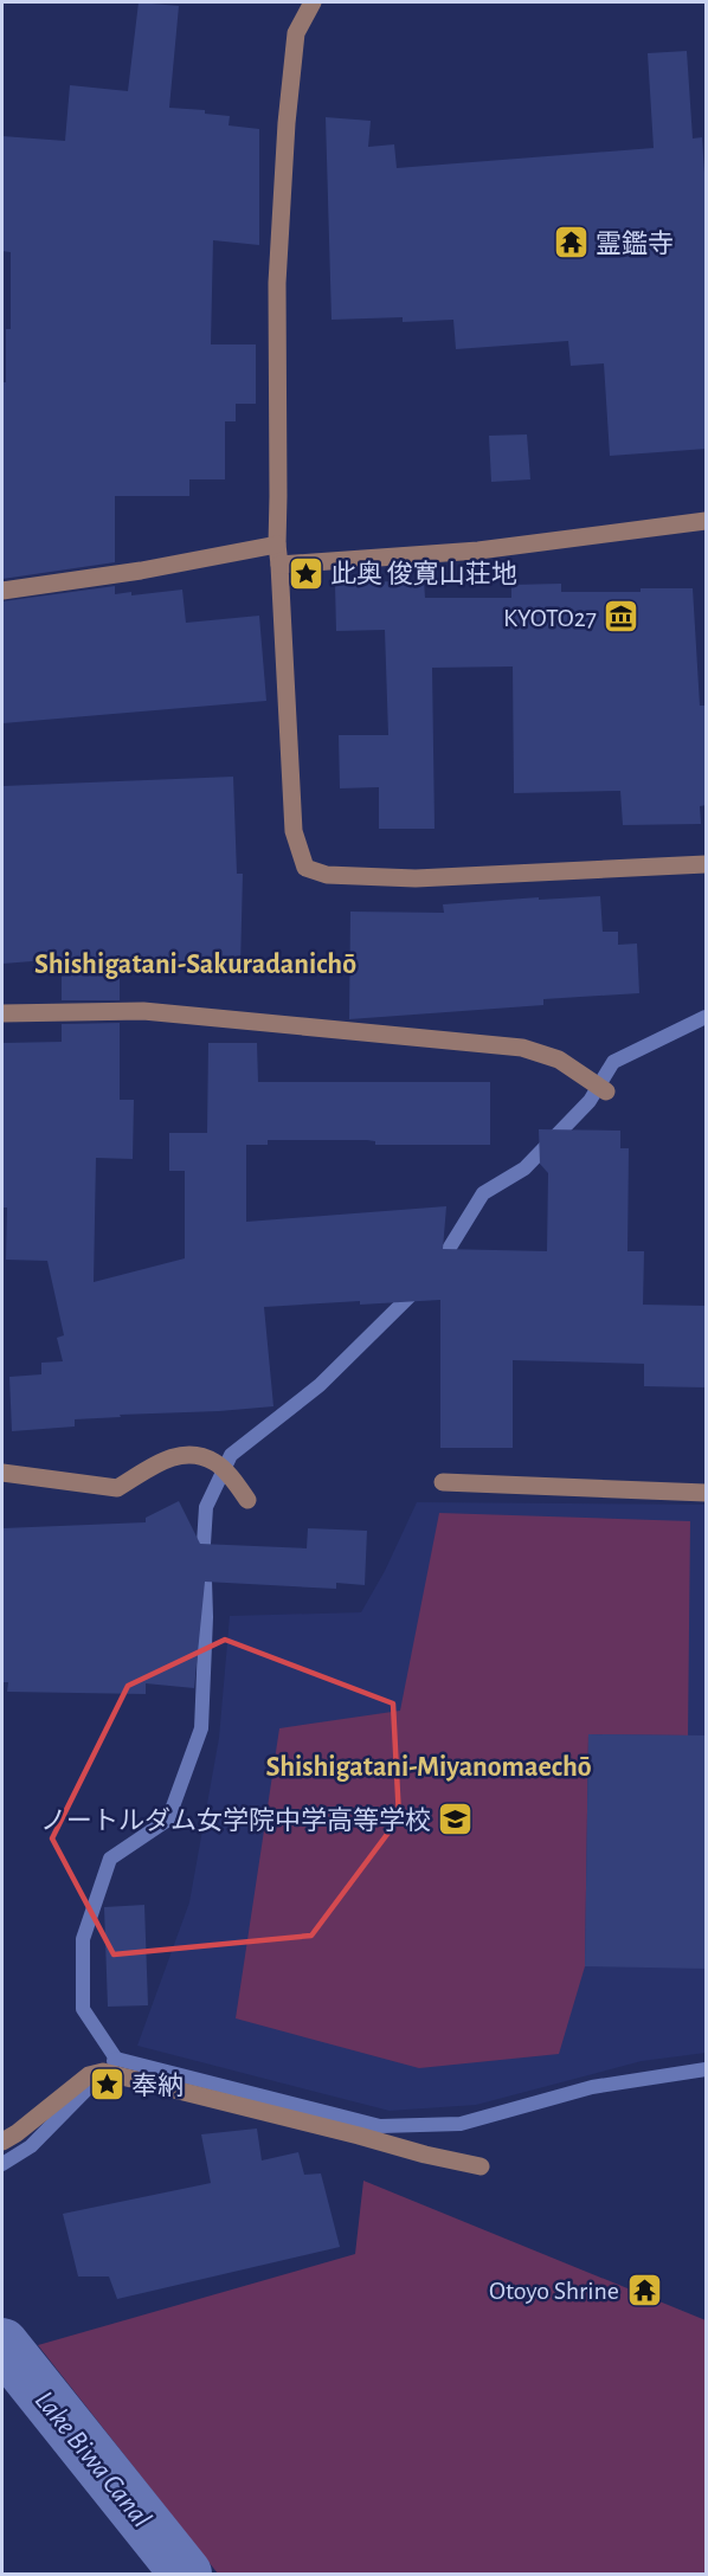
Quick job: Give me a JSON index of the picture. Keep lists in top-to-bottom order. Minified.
{"districts":["Shishigatani-Sakuradanichō","Shishigatani-Miyanomaechō"],"water":["Lake Biwa Canal"],"places":{"temple":["霊鑑寺","Otoyo Shrine"],"place":["此奥 俊寛山荘地","奉納"],"museum":["KYOTO27"],"school or university":["ノートルダム女学院中学高等学校"]}}
